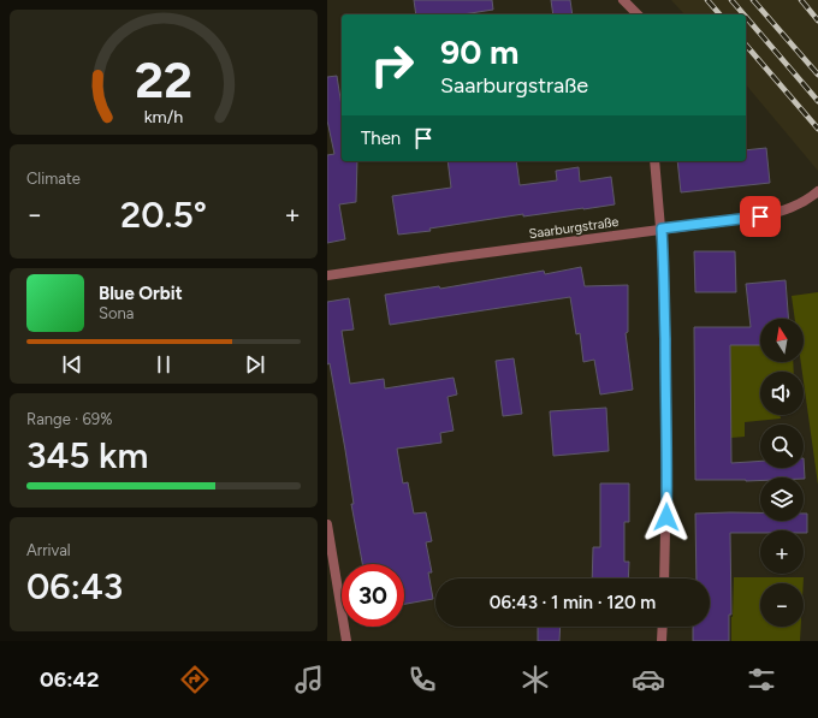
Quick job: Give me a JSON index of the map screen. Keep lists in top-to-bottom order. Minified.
{"streets":{"street":["Saarburgstraße"]},"north":"top","page":{"turn":["90 m","Saarburgstraße"],"then":"Then","tile":["Climate",["Range · 69%","345 km"],["Arrival","06:43"]],"heat":["−","20.5°","+"],"song":["Blue Orbit","Sona"],"map_buttons":["+","−"],"limit":"30","trip":"06:43 · 1 min · 120 m","tabs":"06:42","gauge":["22","km/h"]}}
